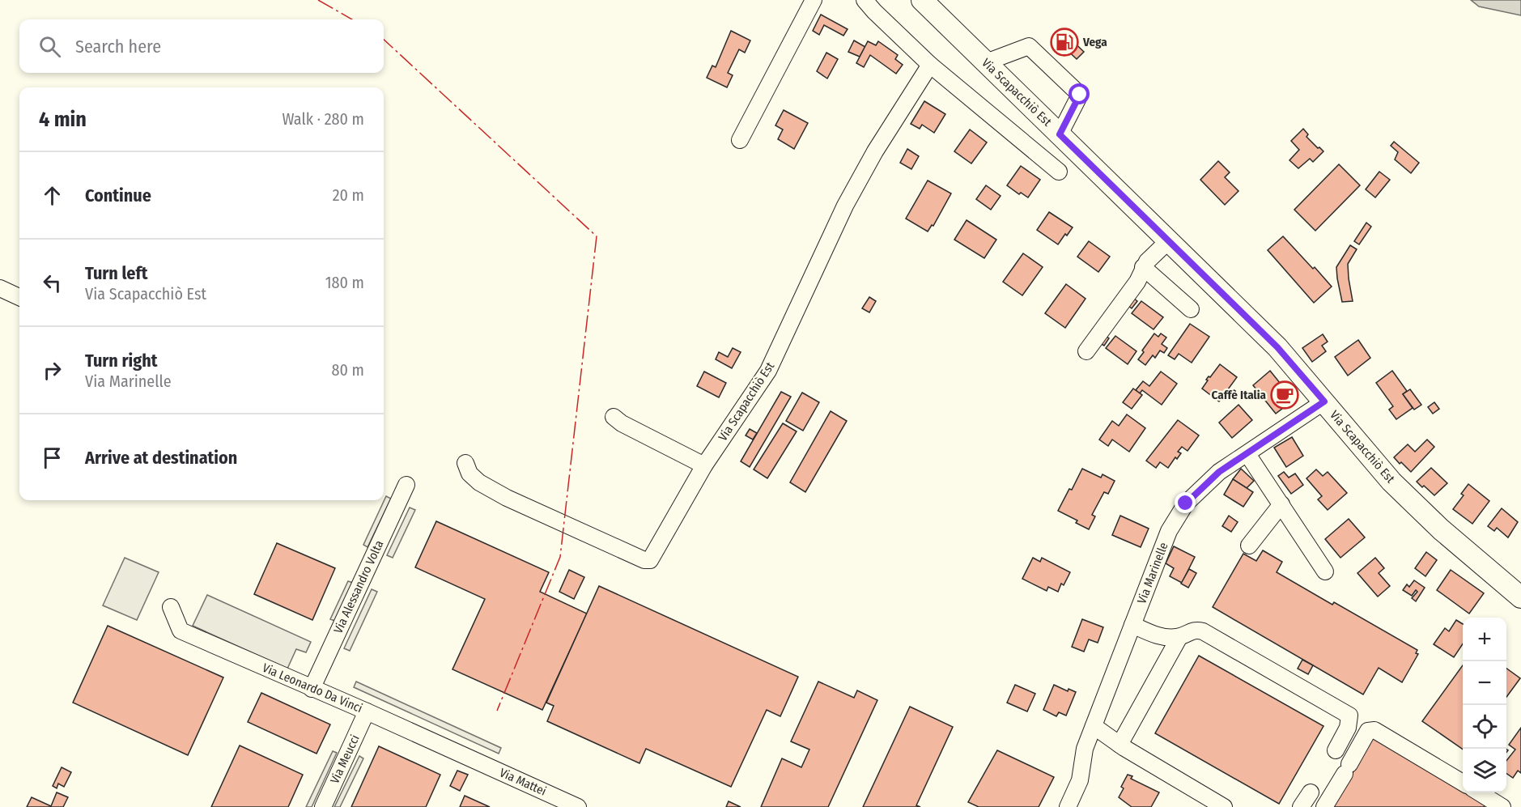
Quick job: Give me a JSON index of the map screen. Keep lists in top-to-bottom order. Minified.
{"streets":{"main road":["Via Scapacchiò Est"],"street":["Via Marinelle","Via Alessandro Volta","Via Leonardo Da Vinci","Via Meucci","Via Mattei"]},"crossings":[["Via Scapacchiò Est","Via Marinelle"],["Via Alessandro Volta","Via Leonardo Da Vinci"],["Via Leonardo Da Vinci","Via Meucci"],["Via Leonardo Da Vinci","Via Mattei"]],"places":{"fuel station":["Vega"],"cafe":["Caffè Italia"]},"page":{"search":"Search here","heading":["4 min","Walk · 280 m"],"list":[["Continue","20 m"],["Turn left","Via Scapacchiò Est","180 m"],["Turn right","Via Marinelle","80 m"],"Arrive at destination"],"map_buttons":["+","−"]}}
